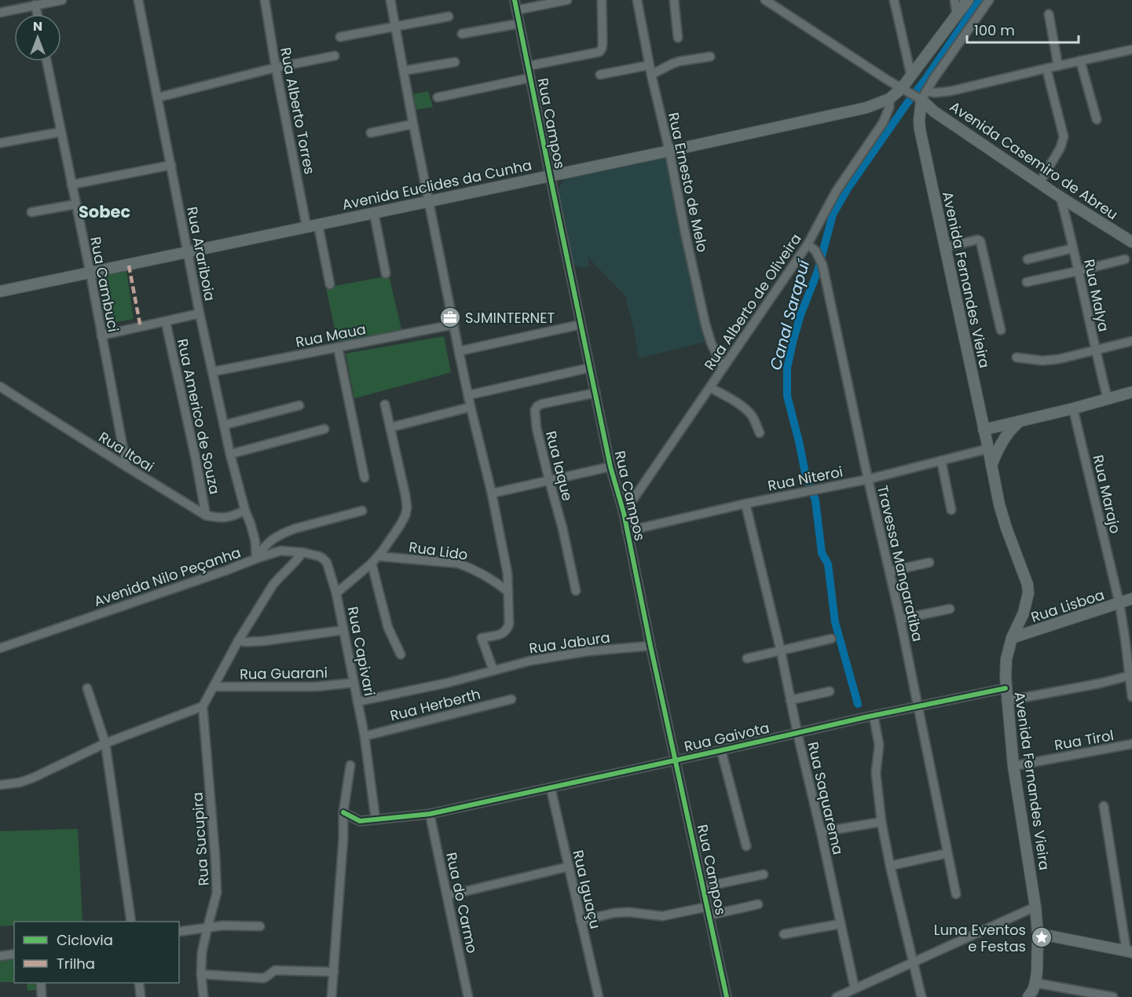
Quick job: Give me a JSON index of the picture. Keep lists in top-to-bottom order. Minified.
{"streets":{"main road":["Avenida Casemiro de Abreu","Avenida Euclides da Cunha","Avenida Fernandes Vieira","Rua Lisboa"],"street":["Rua Alberto Torres","Rua Campos","Rua Ernesto de Melo","Rua Arariboia","Rua Cambuci","Rua Malya","Rua Alberto de Oliveira","Rua Maua","Rua Americo de Souza","Rua Itoai","Rua Iaque","Rua Niteroi","Rua Marajo","Rua Lido","Travessa Mangaratiba","Avenida Nilo Peçanha","Rua Jabura","Rua Capivari","Rua Guarani","Rua Herberth","Rua Gaivota","Rua Tirol","Rua Saquarema","Rua Sucupira","Rua Iguaçu","Rua do Carmo"]},"crossings":[["Rua Alberto Torres","Avenida Euclides da Cunha"],["Rua Campos","Avenida Euclides da Cunha"],["Rua Campos","Rua Alberto de Oliveira"],["Rua Campos","Rua Iaque"],["Rua Campos","Rua Niteroi"],["Rua Campos","Rua Jabura"],["Rua Campos","Rua Gaivota"],["Avenida Casemiro de Abreu","Avenida Fernandes Vieira"],["Avenida Casemiro de Abreu","Rua Malya"],["Rua Ernesto de Melo","Avenida Euclides da Cunha"],["Rua Ernesto de Melo","Rua Alberto de Oliveira"],["Avenida Euclides da Cunha","Rua Arariboia"],["Avenida Euclides da Cunha","Rua Cambuci"],["Avenida Euclides da Cunha","Rua Alberto de Oliveira"],["Rua Arariboia","Rua Maua"],["Rua Arariboia","Rua Itoai"],["Rua Arariboia","Avenida Nilo Peçanha"],["Rua Arariboia","Rua Capivari"],["Avenida Fernandes Vieira","Rua Niteroi"],["Avenida Fernandes Vieira","Rua Lisboa"],["Avenida Fernandes Vieira","Rua Gaivota"],["Avenida Fernandes Vieira","Rua Tirol"],["Rua Cambuci","Rua Itoai"],["Rua Alberto de Oliveira","Travessa Mangaratiba"],["Rua Americo de Souza","Rua Itoai"],["Rua Niteroi","Travessa Mangaratiba"],["Rua Niteroi","Rua Saquarema"],["Rua Marajo","Rua Lisboa"],["Travessa Mangaratiba","Rua Gaivota"],["Avenida Nilo Peçanha","Rua Capivari"],["Rua Jabura","Rua Capivari"],["Rua Capivari","Rua Guarani"],["Rua Capivari","Rua Herberth"],["Rua Capivari","Rua Gaivota"],["Rua Gaivota","Rua Saquarema"],["Rua Gaivota","Rua Iguaçu"],["Rua Gaivota","Rua do Carmo"]],"districts":["Sobec"],"water":["Canal Sarapuí"],"places":{"office":["SJMINTERNET"],"place":["Luna Eventos e Festas"]},"legend":["Ciclovia","Trilha"],"scale_bar":"100 m","north":"top"}
